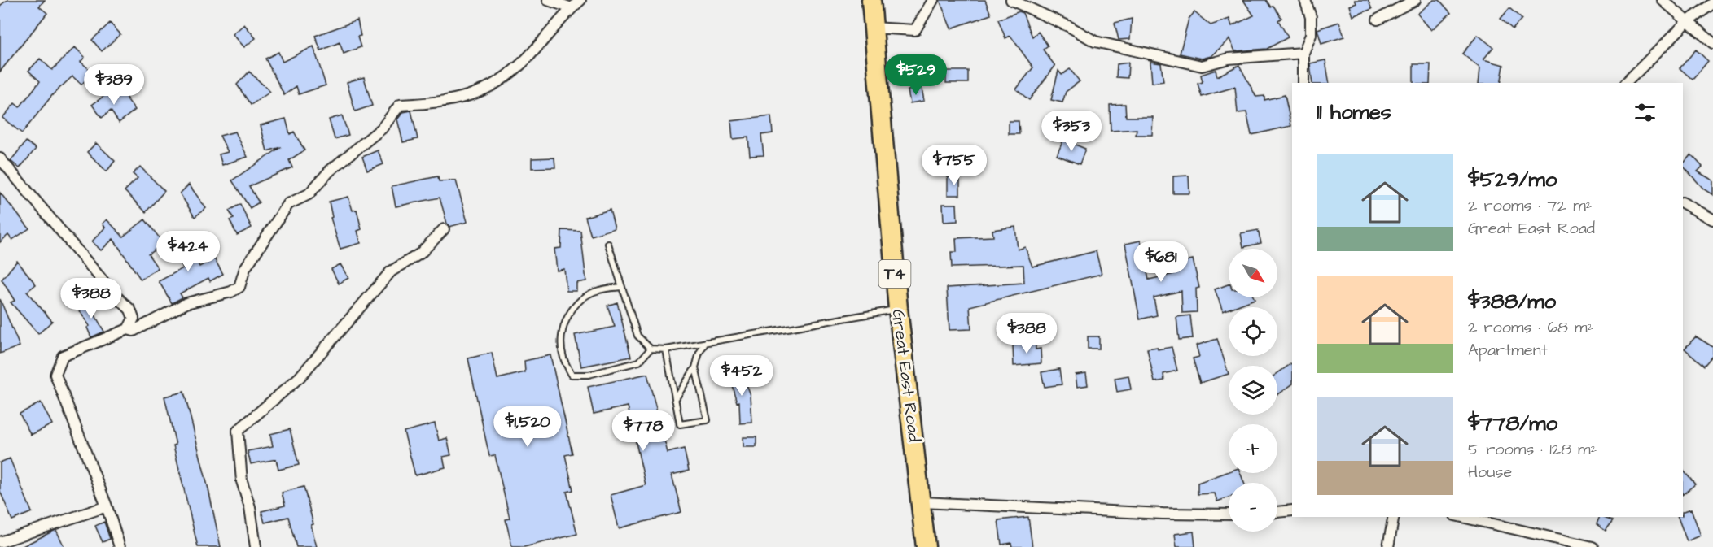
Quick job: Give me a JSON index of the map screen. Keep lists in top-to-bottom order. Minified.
{"streets":{"highway":["T4","Great East Road"]},"north":"bottom right","page":{"price":["$529","$389","$353","$755","$424","$681","$388","$388","$452","$1,520","$778"],"heading":"11 homes","list":[{"name":"$529/mo","note":"2 rooms · 72 m² · Great East Road"},{"name":"$388/mo","note":"2 rooms · 68 m² · Apartment"},{"name":"$778/mo","note":"5 rooms · 128 m² · House"}],"map_buttons":["+","−"]}}
